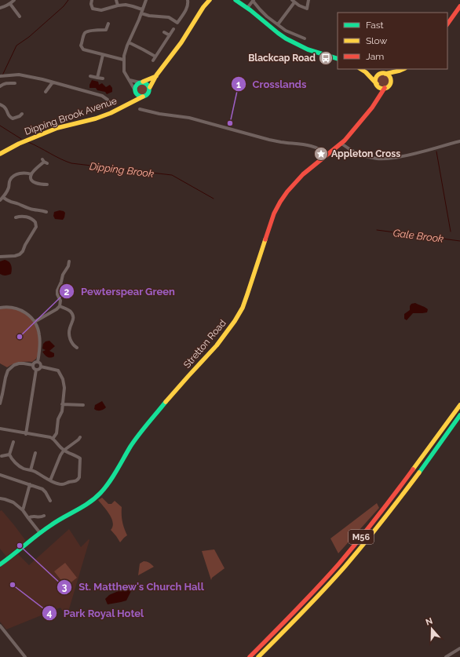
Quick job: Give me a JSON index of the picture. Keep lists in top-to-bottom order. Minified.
{"streets":{"main road":["Dipping Brook Avenue","Stretton Road","M56"]},"water":["Dipping Brook","Gale Brook"],"places":{"bus stop":["Blackcap Road"],"other":["Crosslands","Pewterspear Green","St. Matthew's Church Hall","Park Royal Hotel"],"place":["Appleton Cross"]},"legend":["Fast","Slow","Jam"],"north":"top"}
